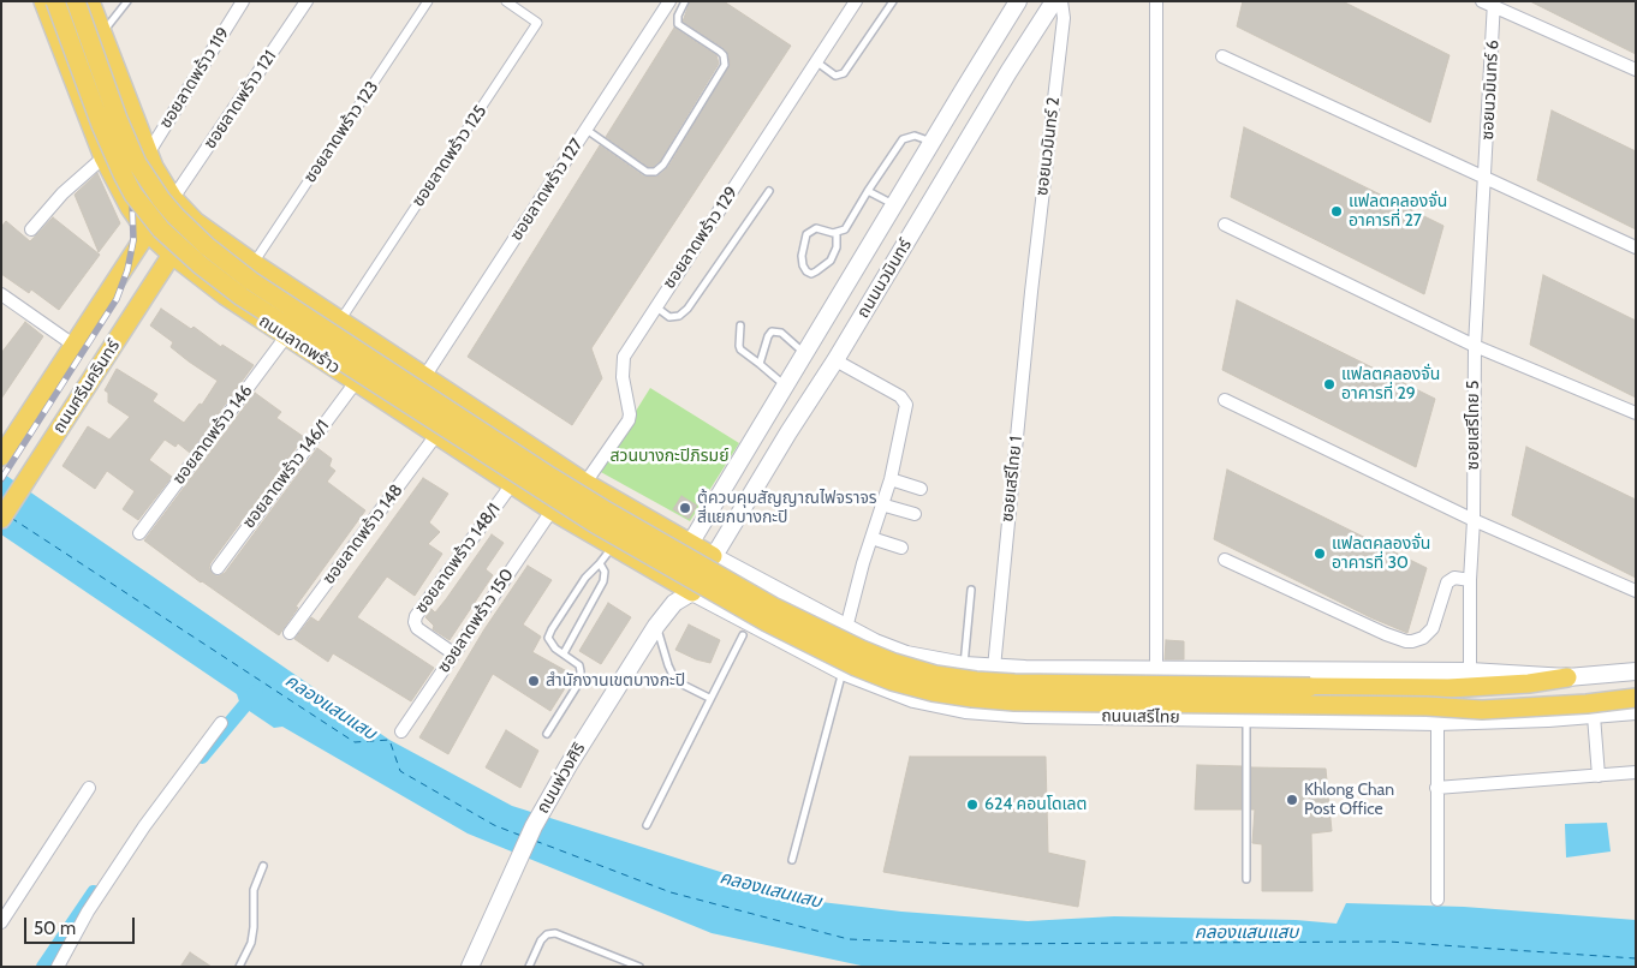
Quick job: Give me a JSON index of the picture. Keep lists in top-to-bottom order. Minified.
{"streets":{"main road":["ถนนนวมินทร์","ถนนลาดพร้าว","ถนนศรีนครินทร์","ถนนเสรีไทย","ถนนพ่วงศิริ"],"street":["ซอยลาดพร้าว 119","ซอยนวมินทร์ 6","ซอยลาดพร้าว 121","ซอยลาดพร้าว 123","ซอยนวมินทร์ 2","ซอยลาดพร้าว 125","ซอยลาดพร้าว 127","ซอยลาดพร้าว 129","ซอยเสรีไทย 5","ซอยลาดพร้าว 146","ซอยลาดพร้าว 146/1","ซอยเสรีไทย 1","ซอยลาดพร้าว 148","ซอยลาดพร้าว 148/1","ซอยลาดพร้าว 150"]},"crossings":[["ซอยนวมินทร์ 6","ซอยเสรีไทย 5"],["ซอยลาดพร้าว 121","ถนนศรีนครินทร์"],["ซอยนวมินทร์ 2","ซอยเสรีไทย 1"],["ถนนนวมินทร์","ถนนพ่วงศิริ"],["ถนนลาดพร้าว","ถนนศรีนครินทร์"],["ถนนลาดพร้าว","ซอยลาดพร้าว 146"],["ถนนลาดพร้าว","ซอยลาดพร้าว 146/1"],["ถนนลาดพร้าว","ซอยลาดพร้าว 148"],["ถนนลาดพร้าว","ซอยลาดพร้าว 148/1"],["ถนนลาดพร้าว","ซอยลาดพร้าว 150"],["ถนนลาดพร้าว","ถนนเสรีไทย"],["ซอยลาดพร้าว 148/1","ซอยลาดพร้าว 150"],["ถนนเสรีไทย","ถนนพ่วงศิริ"]],"water":["คลองแสนแสบ"],"parks":["สวนบางกะปิภิรมย์"],"places":["แฟลตคลองจั่น อาคารที่ 27","แฟลตคลองจั่น อาคารที่ 29","ตู้ควบคุมสัญญาณไฟจราจร สี่แยกบางกะปิ","แฟลตคลองจั่น อาคารที่ 30","สำนักงานเขตบางกะปิ","Khlong Chan Post Office","624 คอนโดเลต"],"scale_bar":"50 m"}
